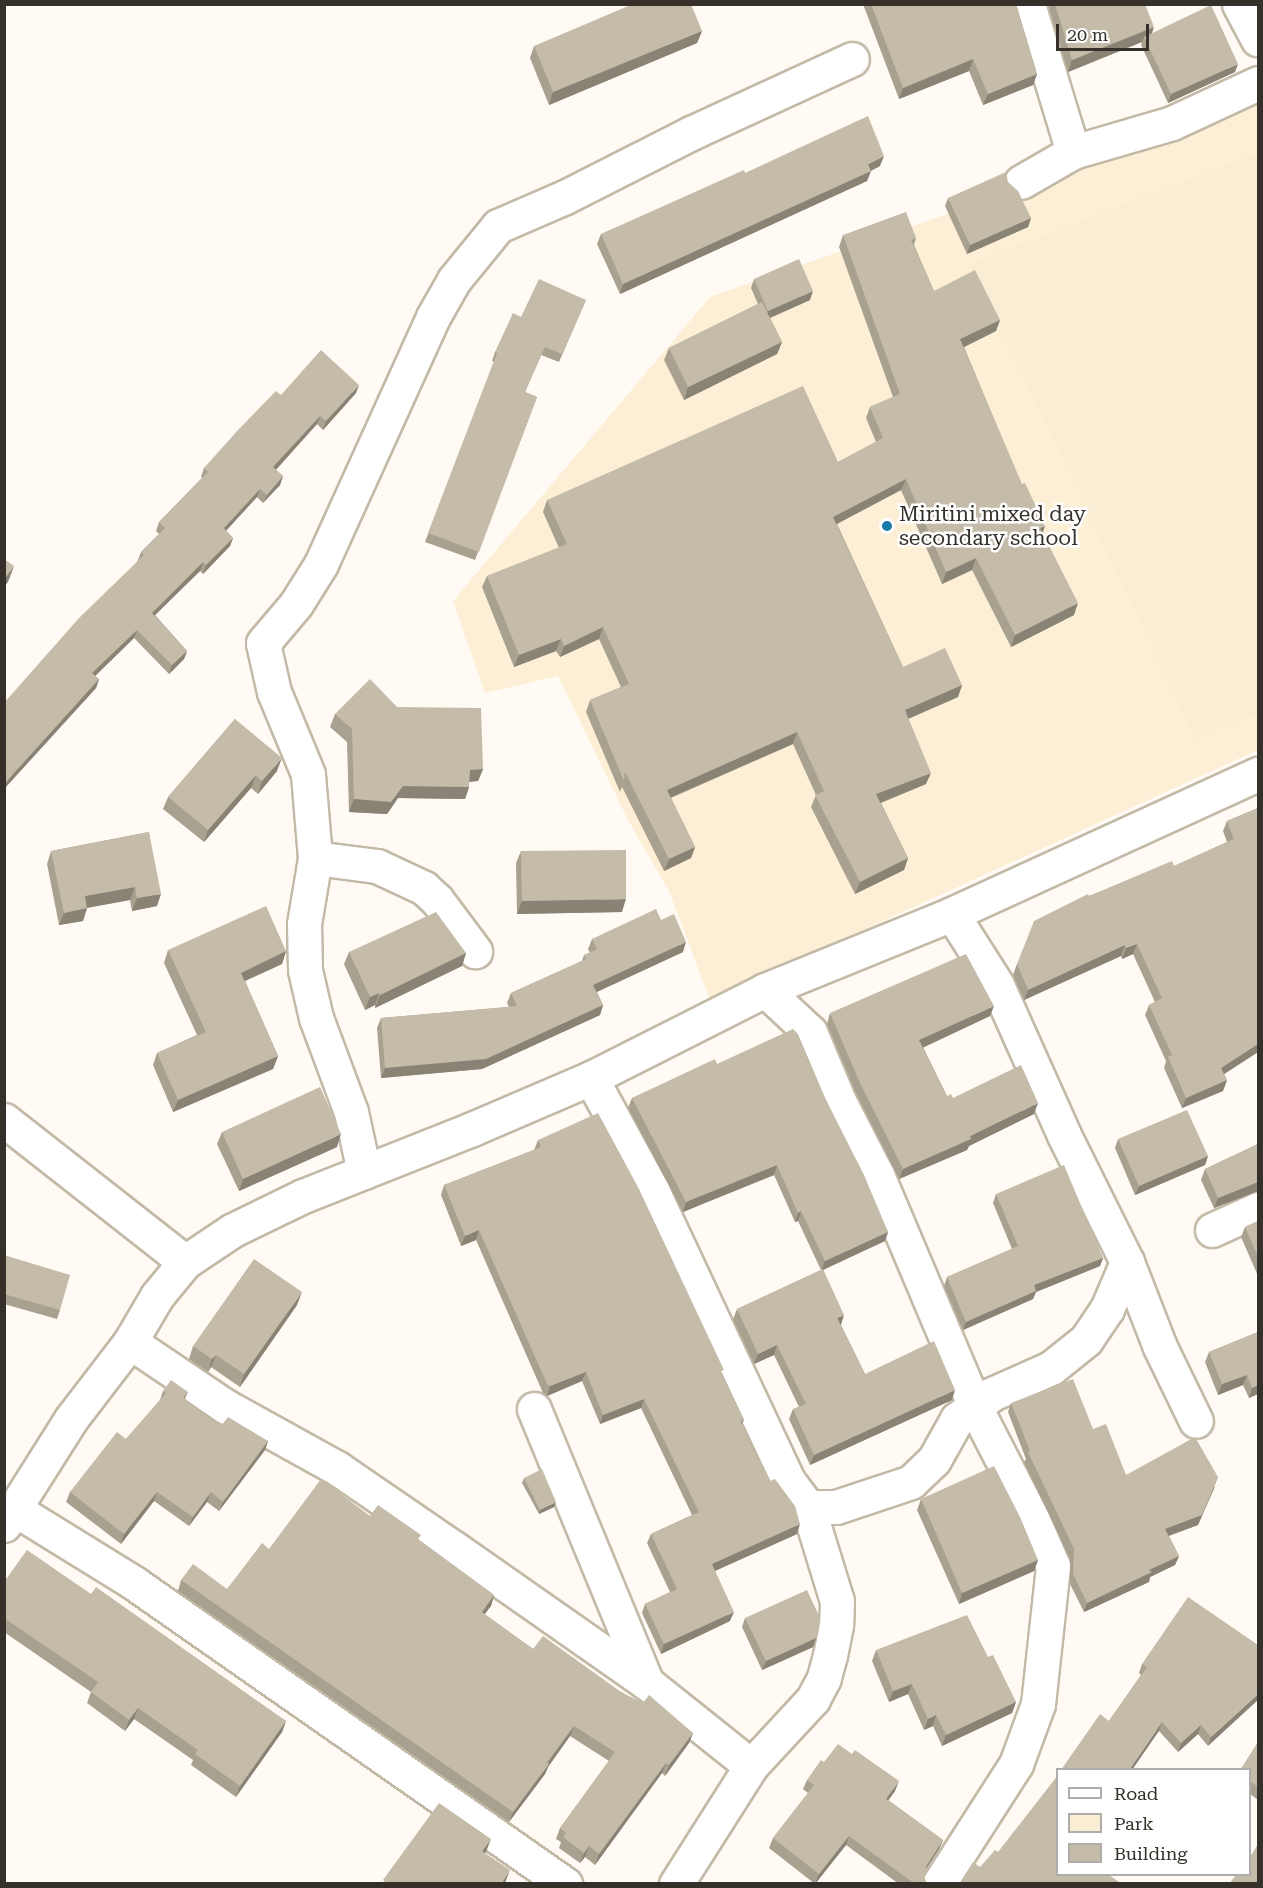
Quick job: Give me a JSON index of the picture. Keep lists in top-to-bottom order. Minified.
{"places":["Miritini mixed day secondary school"],"legend":["Road","Park","Building"],"scale_bar":"20 m"}
